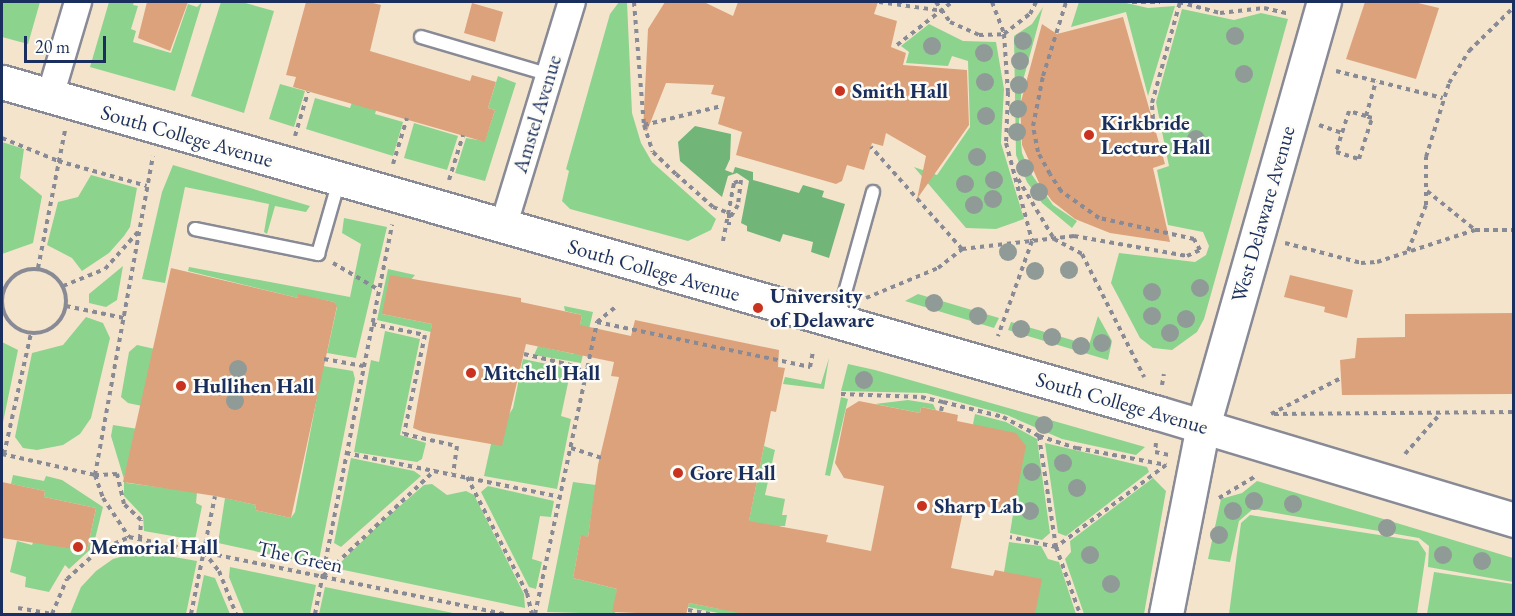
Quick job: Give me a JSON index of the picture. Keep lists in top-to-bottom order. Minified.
{"streets":{"main road":["South College Avenue","West Delaware Avenue"],"street":["Amstel Avenue"],"path":["The Green"]},"crossings":[["Amstel Avenue","South College Avenue"],["South College Avenue","West Delaware Avenue"]],"places":["Smith Hall","Kirkbride Lecture Hall","University of Delaware","Mitchell Hall","Hullihen Hall","Gore Hall","Sharp Lab","Memorial Hall"],"scale_bar":"20 m"}
